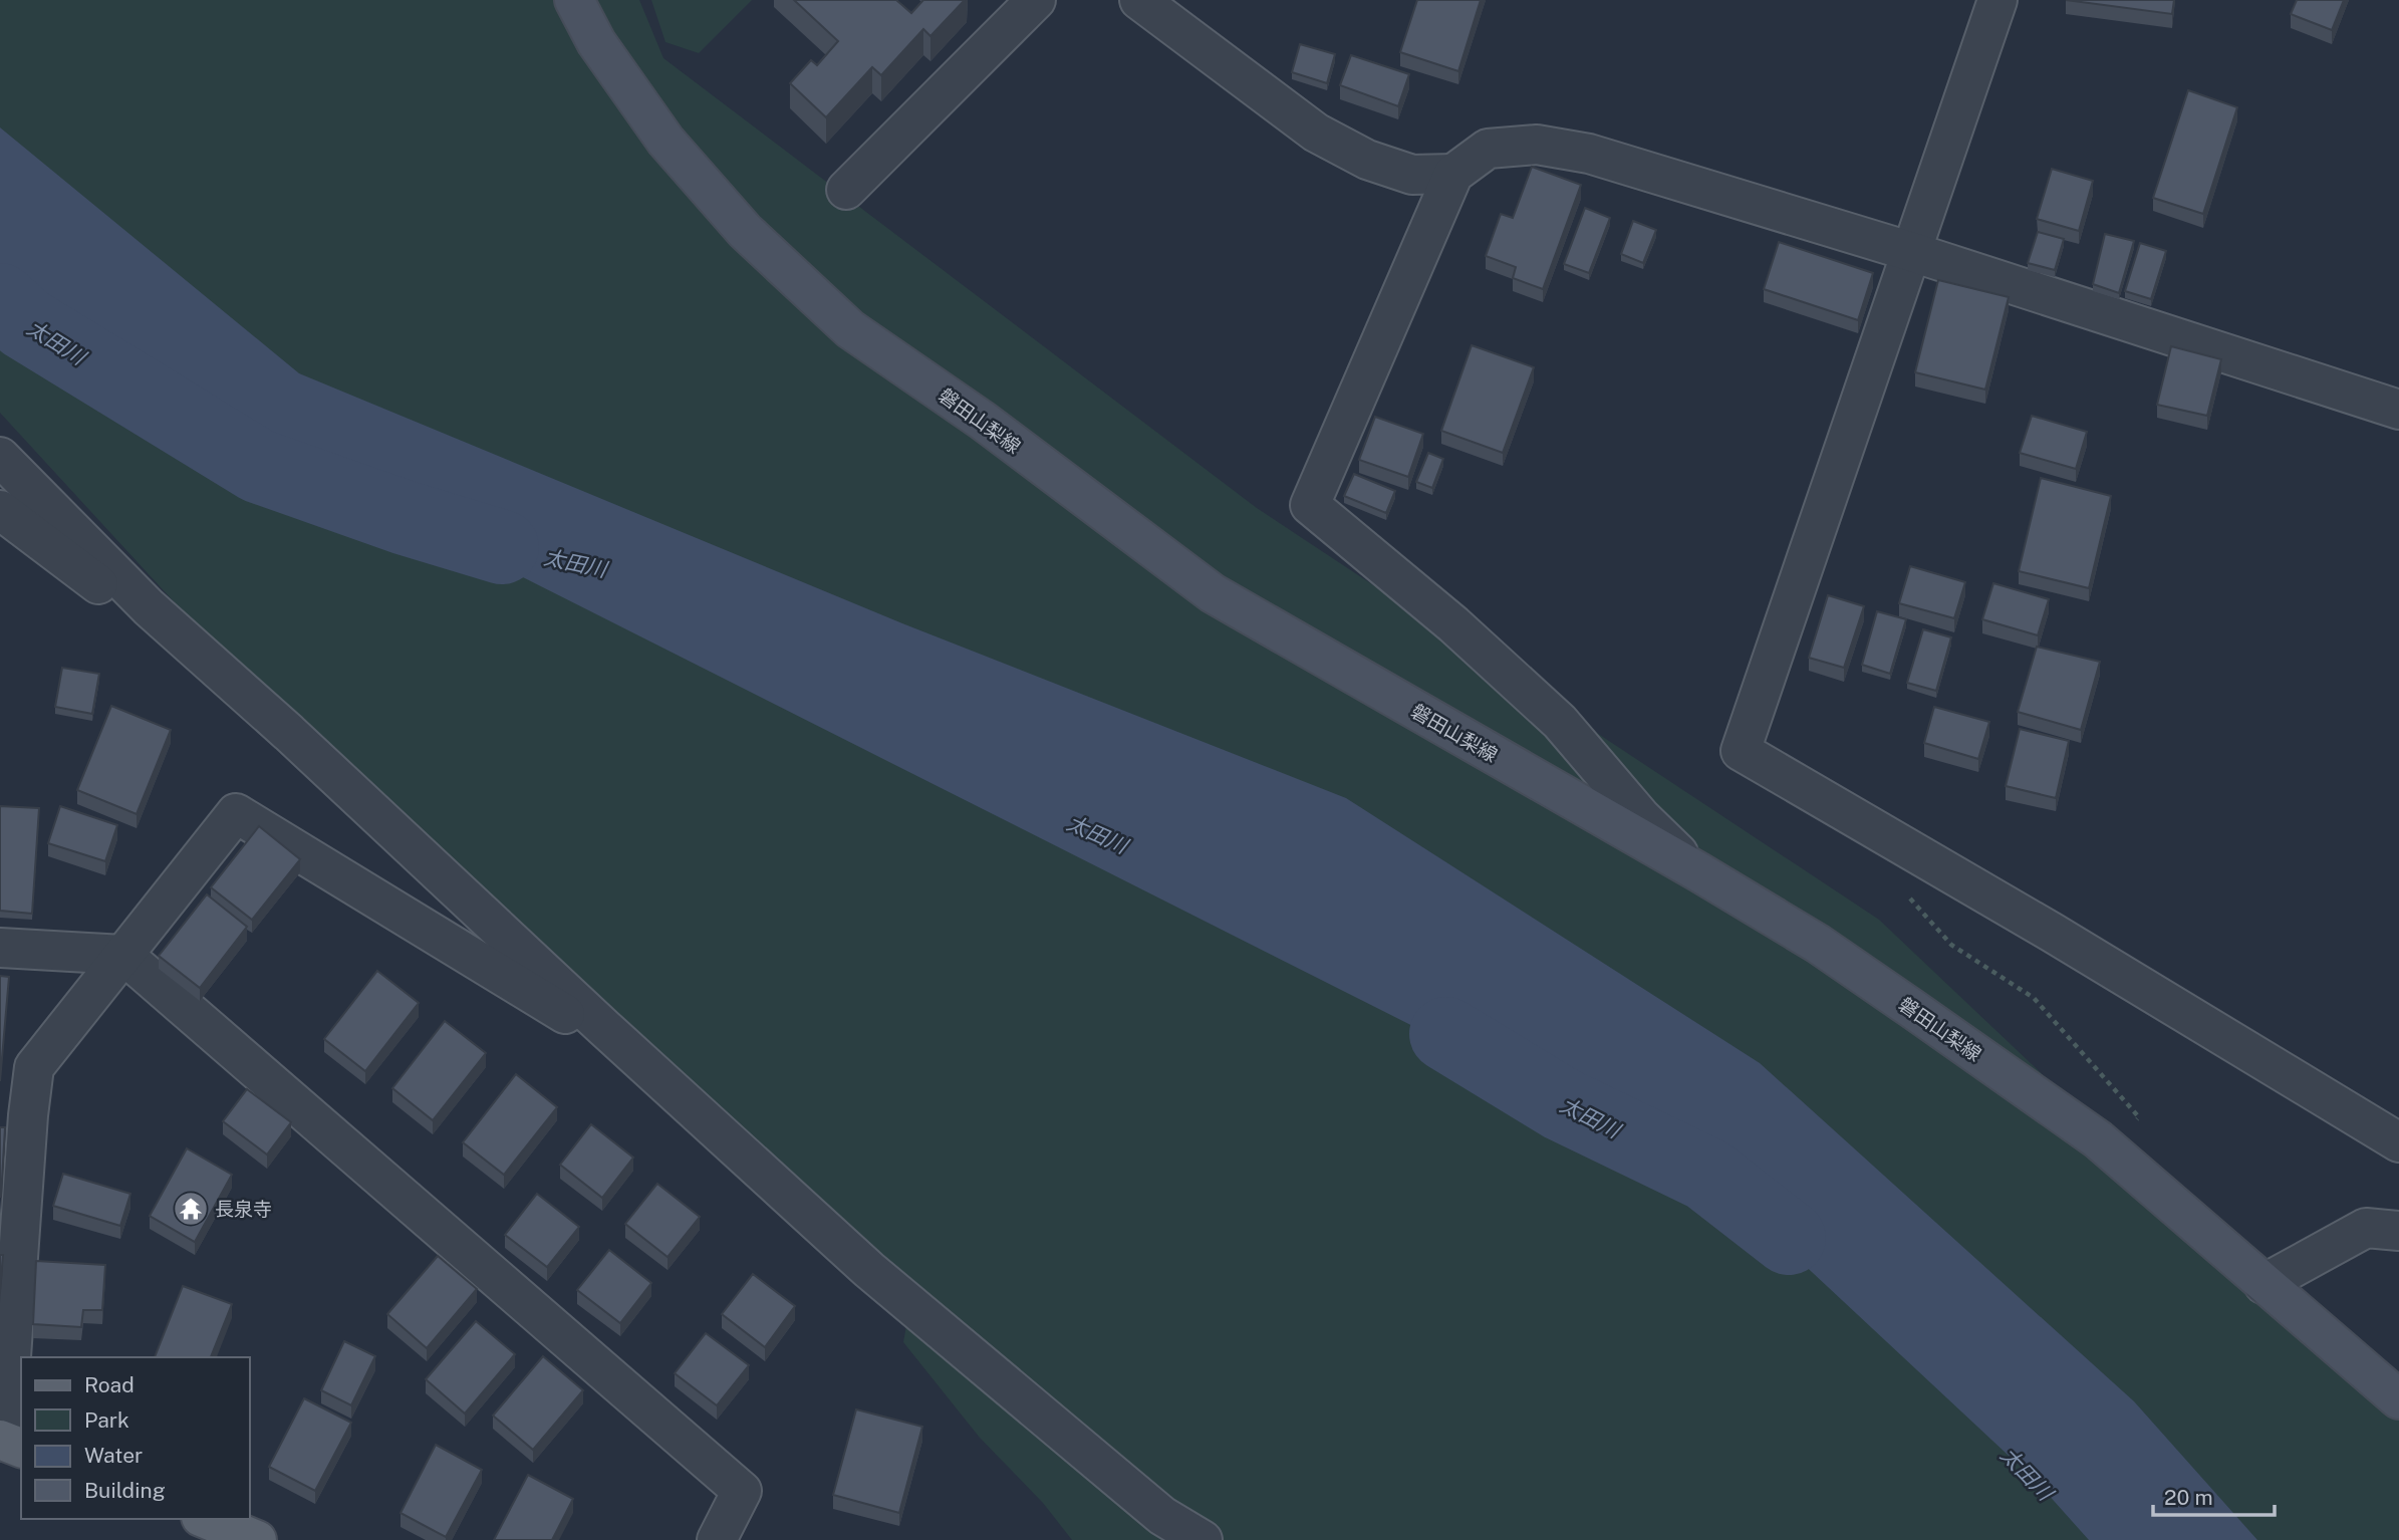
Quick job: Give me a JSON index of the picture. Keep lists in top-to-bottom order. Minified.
{"streets":{"main road":["磐田山梨線"]},"water":["太田川"],"places":{"temple":["長泉寺"]},"legend":["Road","Park","Water","Building"],"scale_bar":"20 m"}
